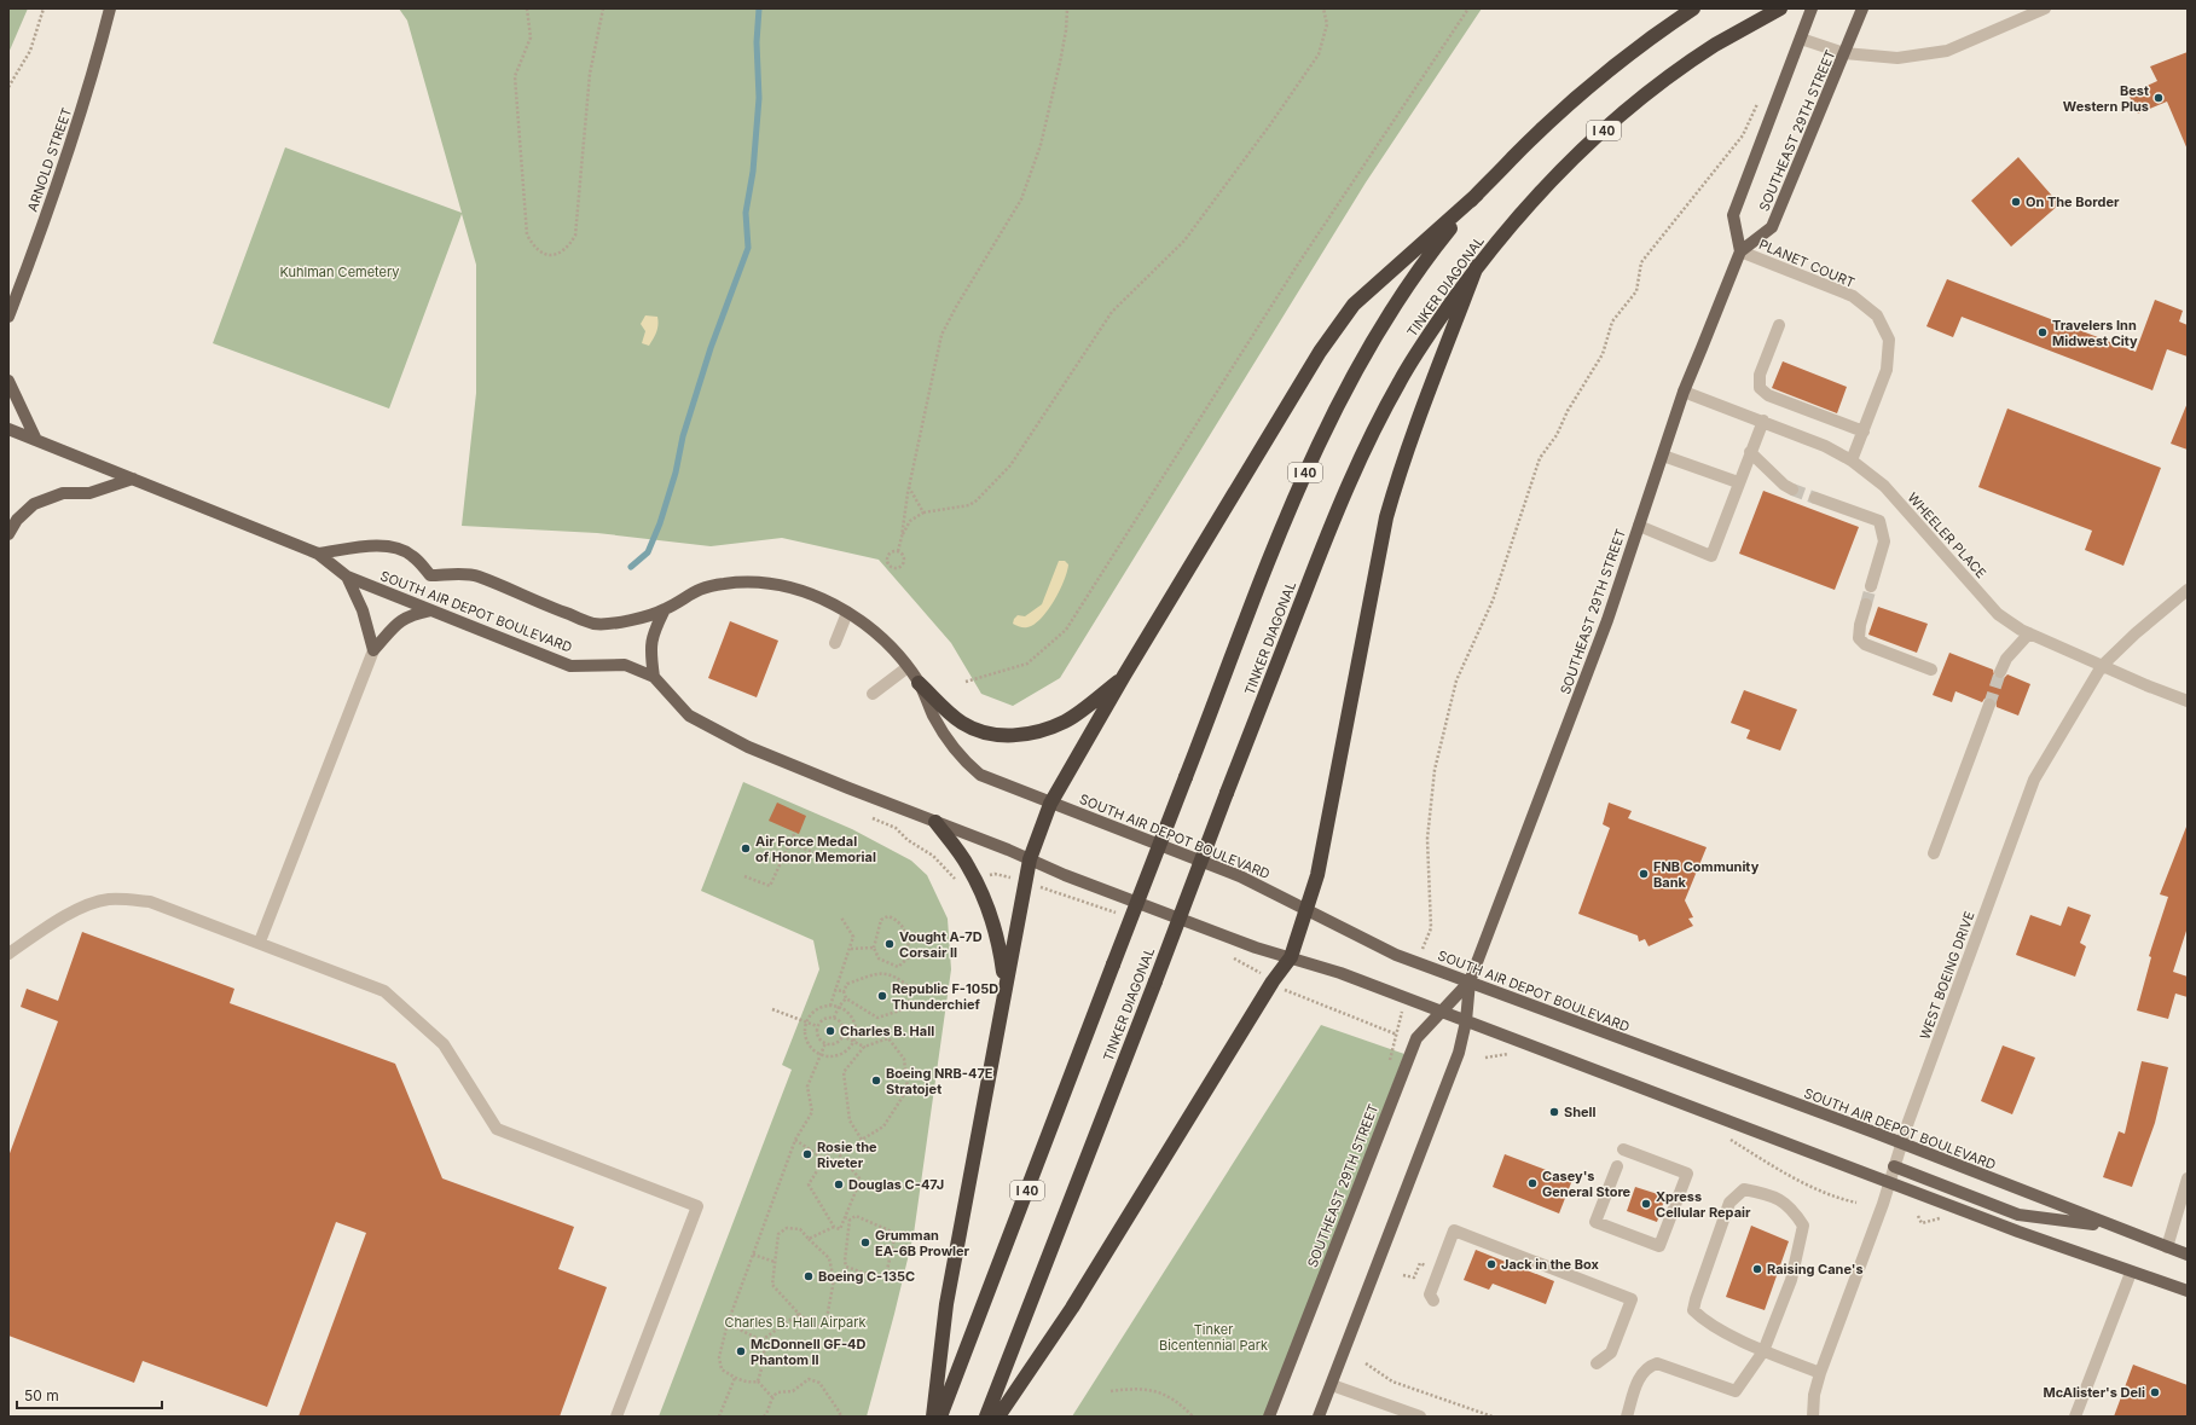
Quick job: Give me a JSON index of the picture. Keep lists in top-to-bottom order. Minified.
{"streets":{"highway":["I 40","TINKER DIAGONAL"],"main road":["SOUTHEAST 29TH STREET","ARNOLD STREET","SOUTH AIR DEPOT BOULEVARD"],"street":["PLANET COURT","WHEELER PLACE","WEST BOEING DRIVE"]},"crossings":[["SOUTHEAST 29TH STREET","PLANET COURT"],["SOUTHEAST 29TH STREET","WHEELER PLACE"],["SOUTHEAST 29TH STREET","SOUTH AIR DEPOT BOULEVARD"],["PLANET COURT","WHEELER PLACE"],["WHEELER PLACE","WEST BOEING DRIVE"],["SOUTH AIR DEPOT BOULEVARD","WEST BOEING DRIVE"]],"parks":["Kuhlman Cemetery","Charles B. Hall Airpark","Tinker Bicentennial Park"],"places":["Best Western Plus","On The Border","Travelers Inn Midwest City","Air Force Medal of Honor Memorial","FNB Community Bank","Vought A-7D Corsair II","Republic F-105D Thunderchief","Charles B. Hall","Boeing NRB-47E Stratojet","Shell","Rosie the Riveter","Casey's General Store","Douglas C-47J","Xpress Cellular Repair","Grumman EA-6B Prowler","Jack in the Box","Raising Cane's","Boeing C-135C","McDonnell GF-4D Phantom II","McAlister's Deli"],"scale_bar":"50 m"}
